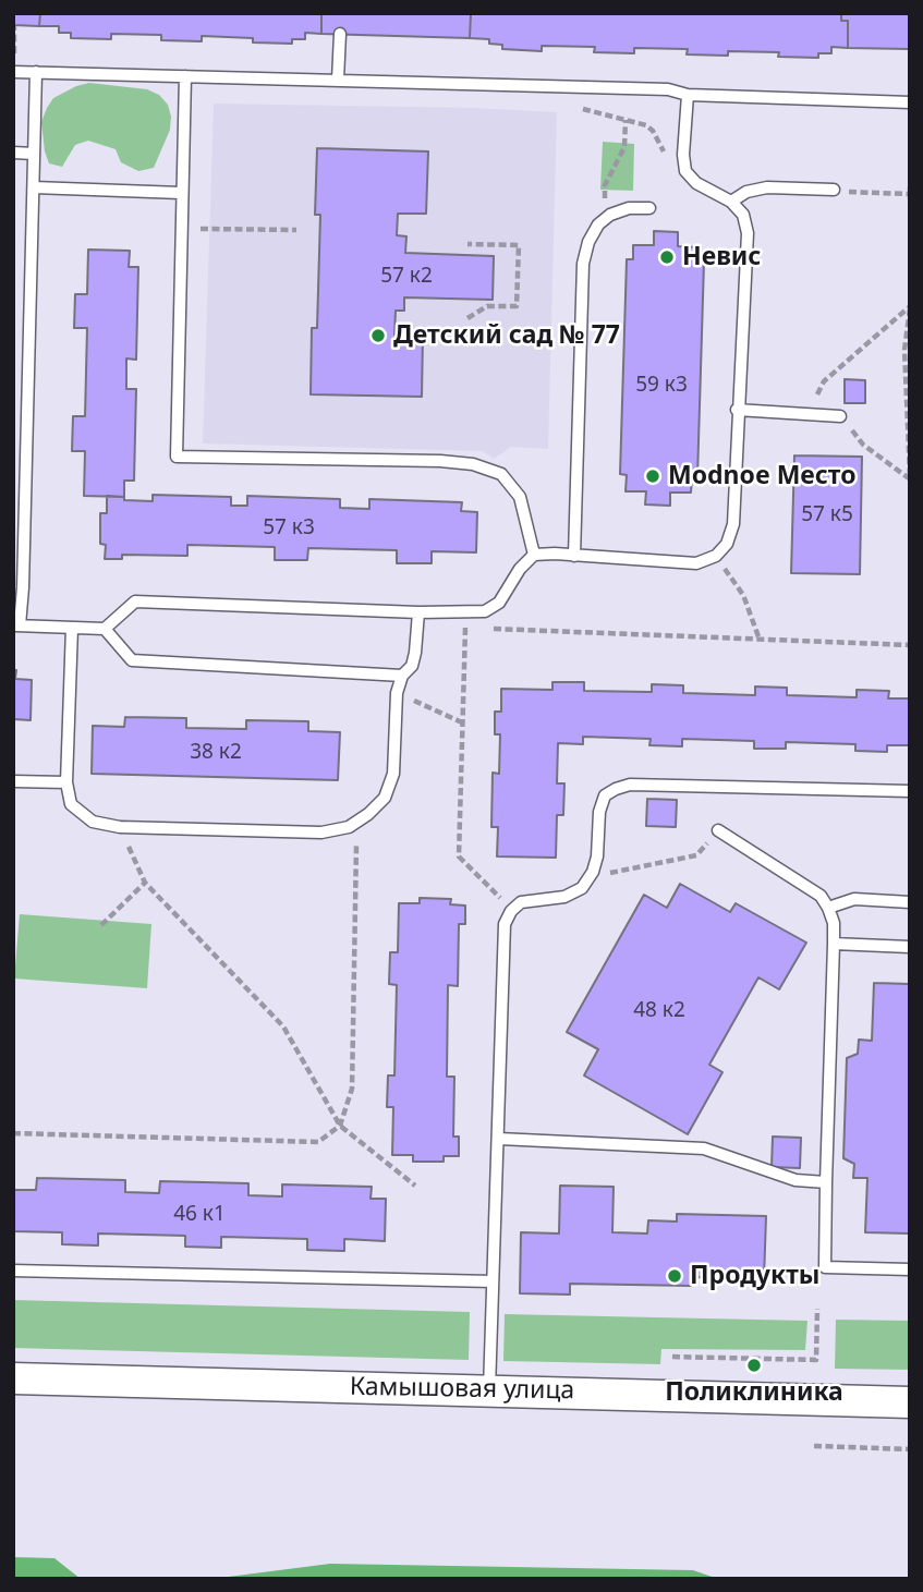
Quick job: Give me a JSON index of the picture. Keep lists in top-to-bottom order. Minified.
{"streets":{"street":["Камышовая улица"]},"places":["Невис","Детский сад № 77","Modnoe Место","Продукты","Поликлиника"],"house_numbers":["57 к2","59 к3","57 к5","57 к3","38 к2","48 к2","46 к1"]}
